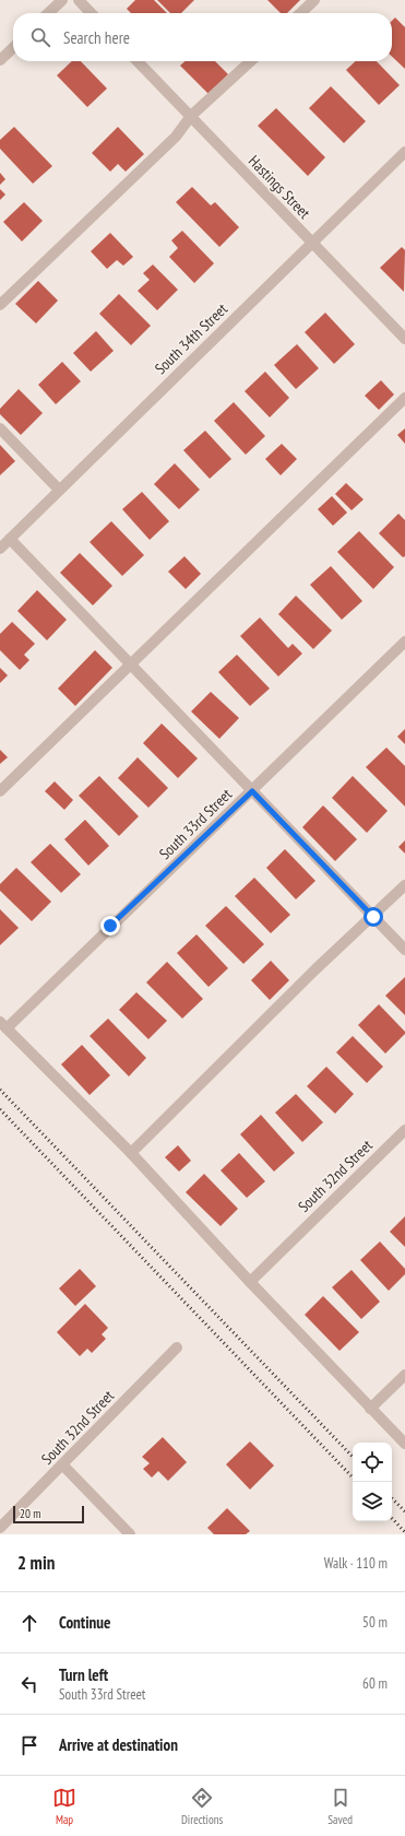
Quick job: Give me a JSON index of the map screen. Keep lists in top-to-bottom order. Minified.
{"streets":{"street":["Hastings Street","South 34th Street","South 33rd Street","South 32nd Street"]},"crossings":[["Hastings Street","South 34th Street"]],"scale_bar":"20 m","page":{"search":"Search here","scale":"20 m","heading":["2 min","Walk · 110 m"],"list":[["Continue","50 m"],["Turn left","South 33rd Street","60 m"],"Arrive at destination"],"nav":["Map","Directions","Saved"]}}
